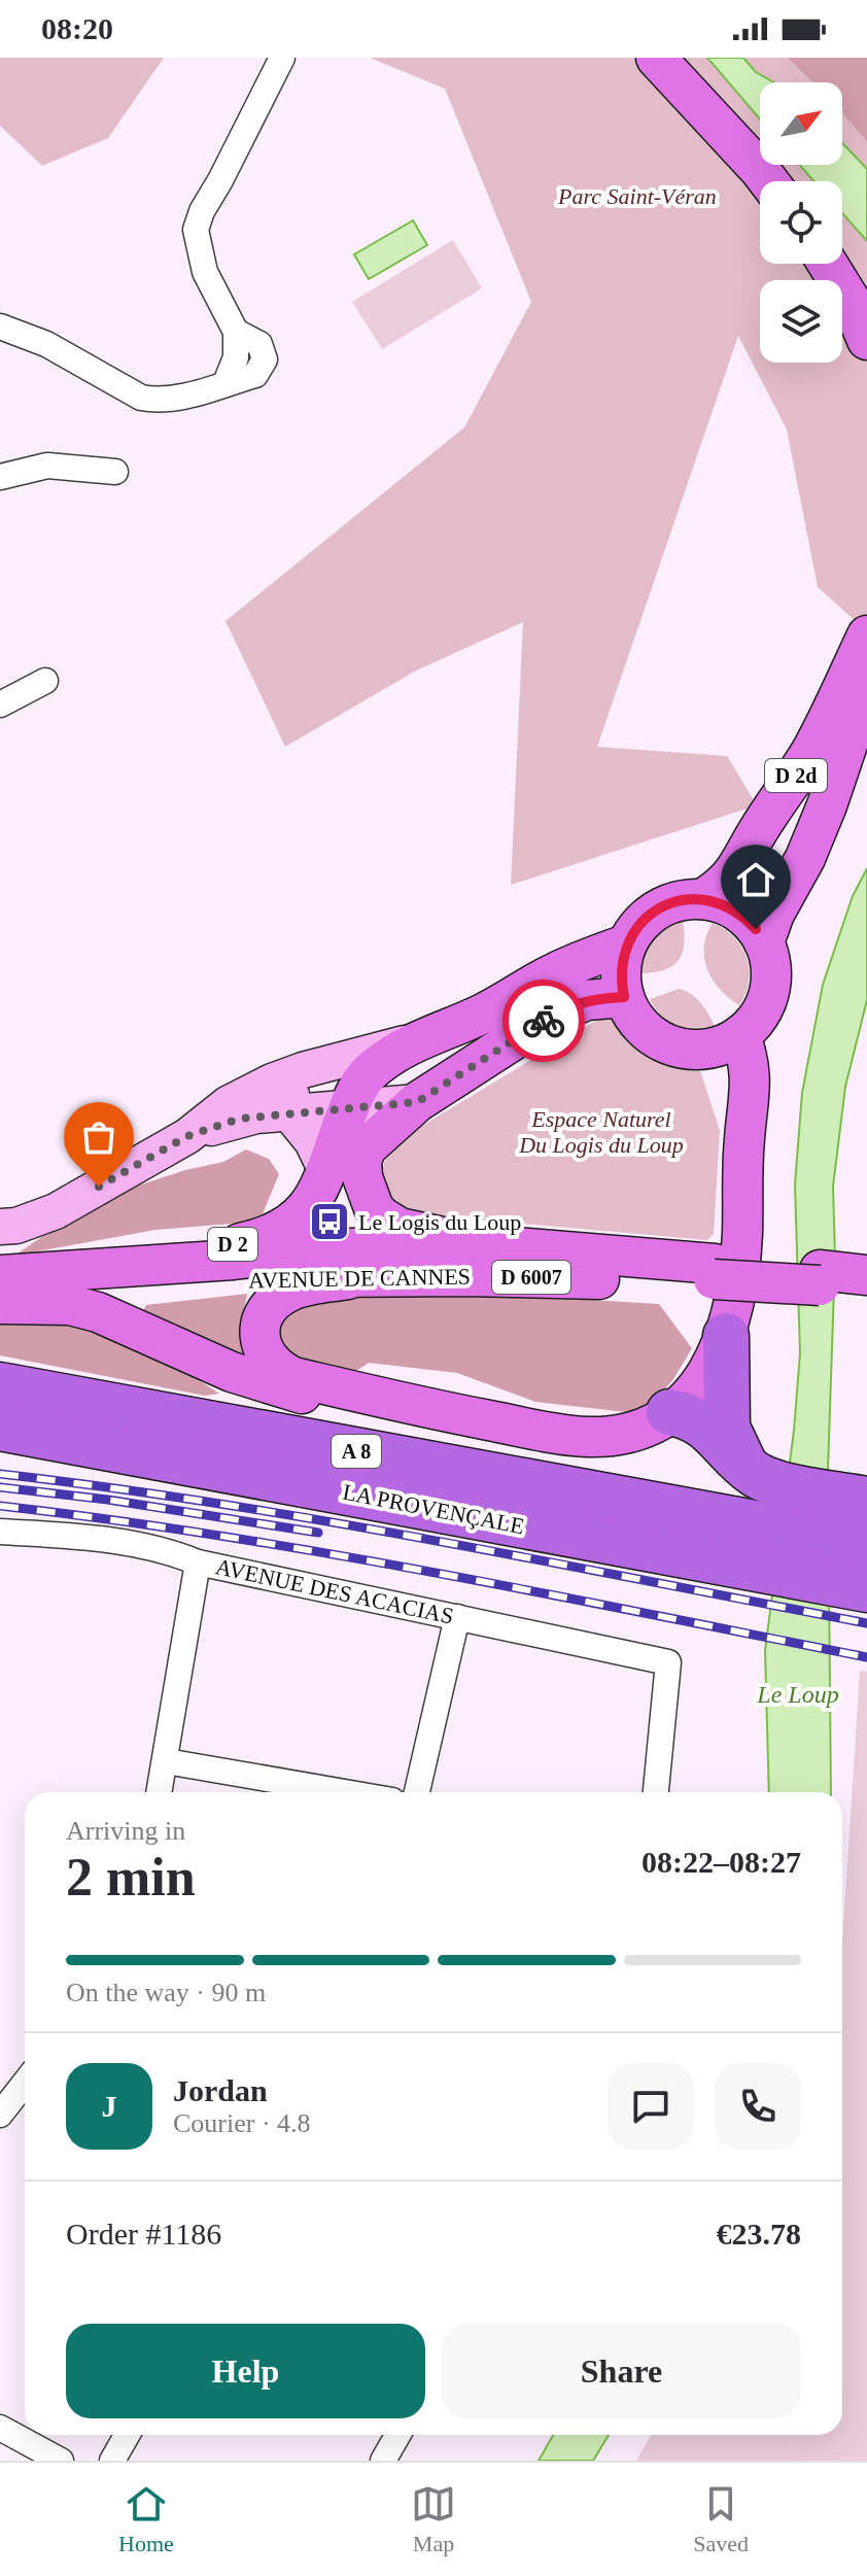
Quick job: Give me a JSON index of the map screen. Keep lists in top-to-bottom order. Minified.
{"streets":{"highway":["A 8","LA PROVENÇALE"],"main road":["D 2d","D 2","D 6007","AVENUE DE CANNES"],"street":["AVENUE DES ACACIAS"]},"crossings":[["D 2d","D 2"],["D 2","D 6007"],["D 2","AVENUE DE CANNES"],["D 6007","AVENUE DE CANNES"]],"water":["Le Loup"],"parks":["Parc Saint-Véran","Espace Naturel Du Logis du Loup"],"places":{"bus stop":["Le Logis du Loup"]},"north":"top right","page":{"status":"08:20","heading":["2 min","Arriving in","08:22–08:27"],"panel":["Jordan","Courier · 4.8","Order #1186","€23.78"],"bar":"On the way · 90 m","round":"J","buttons":["Help","Share"],"tabs":["Home","Map","Saved"]}}
